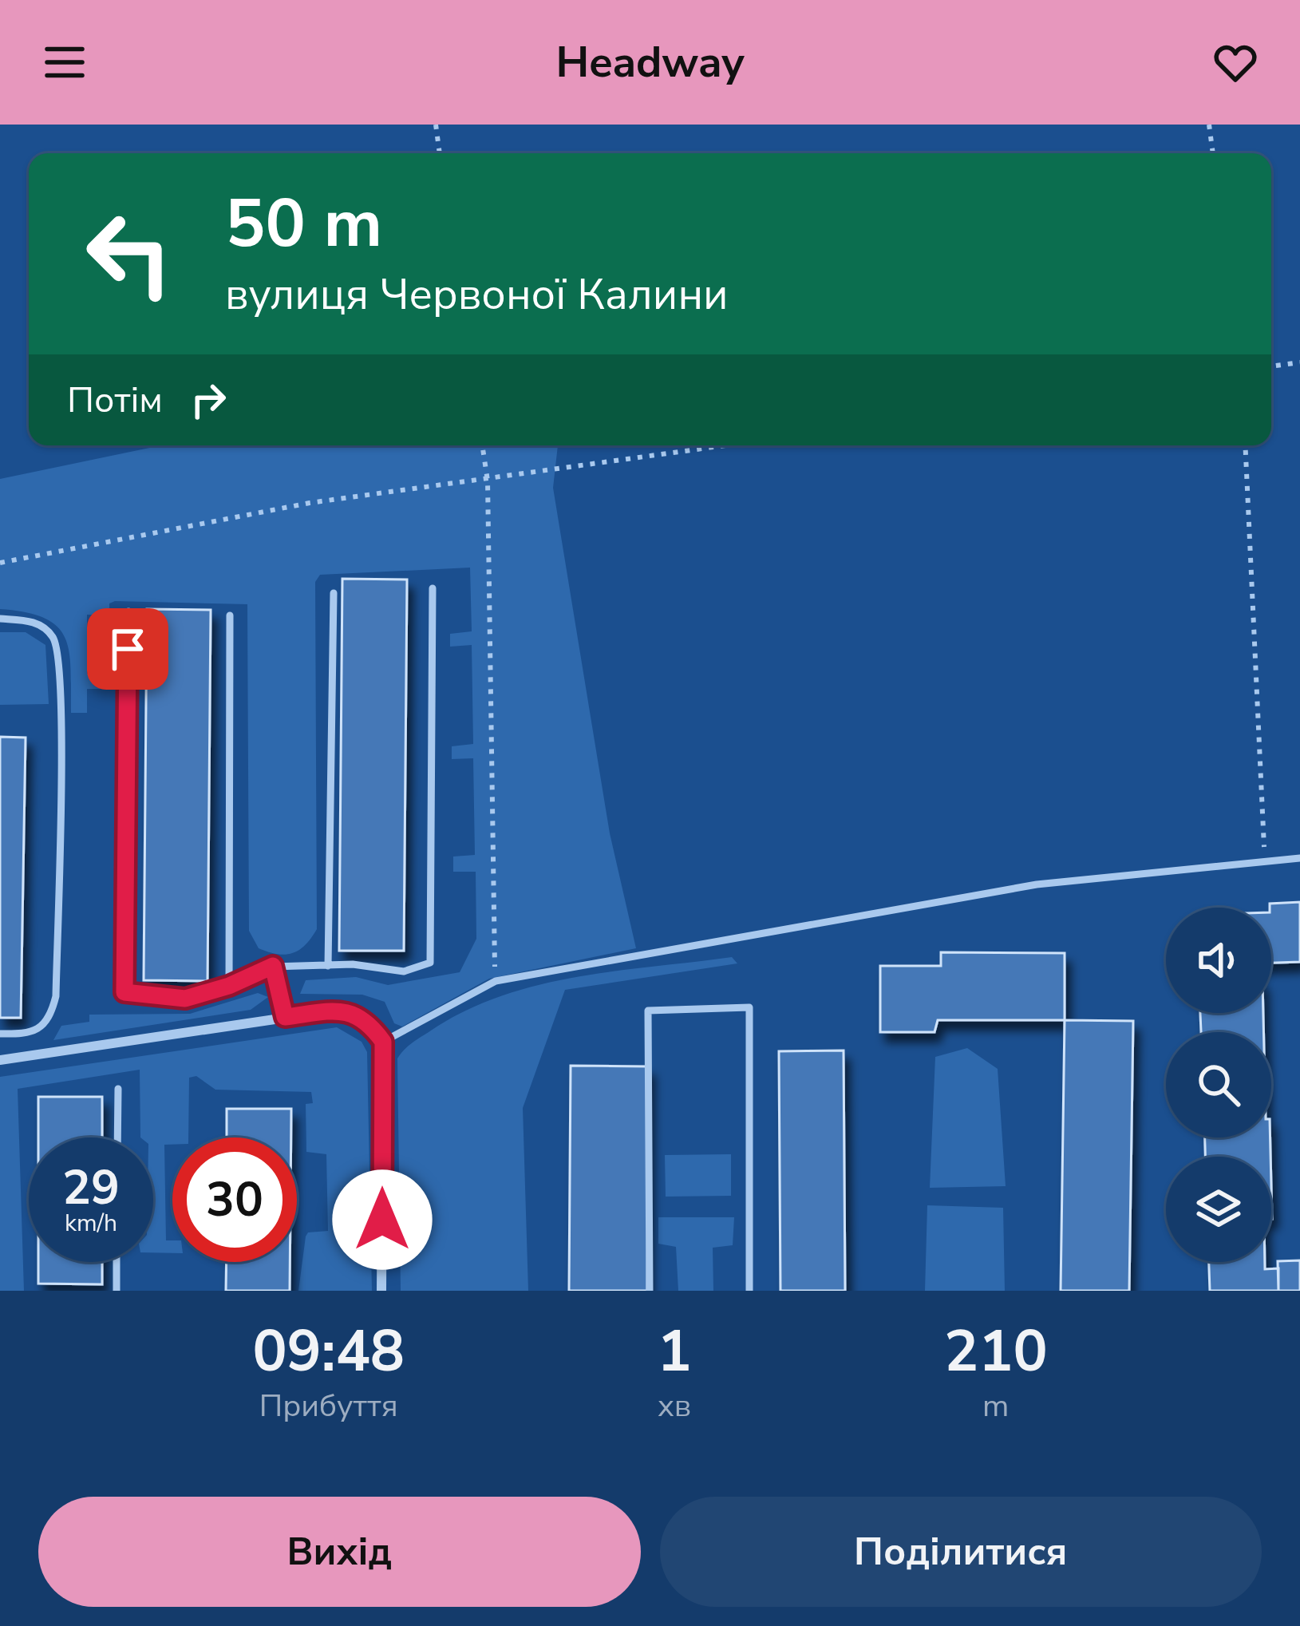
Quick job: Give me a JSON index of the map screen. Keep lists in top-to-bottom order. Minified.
{"page":{"header":"Headway","turn":["50 m","вулиця Червоної Калини"],"then":"Потім","speed":"29 km/h","limit":"30","eta":["09:48","Прибуття","1","хв","210","m"],"buttons":["Вихід","Поділитися"]}}
